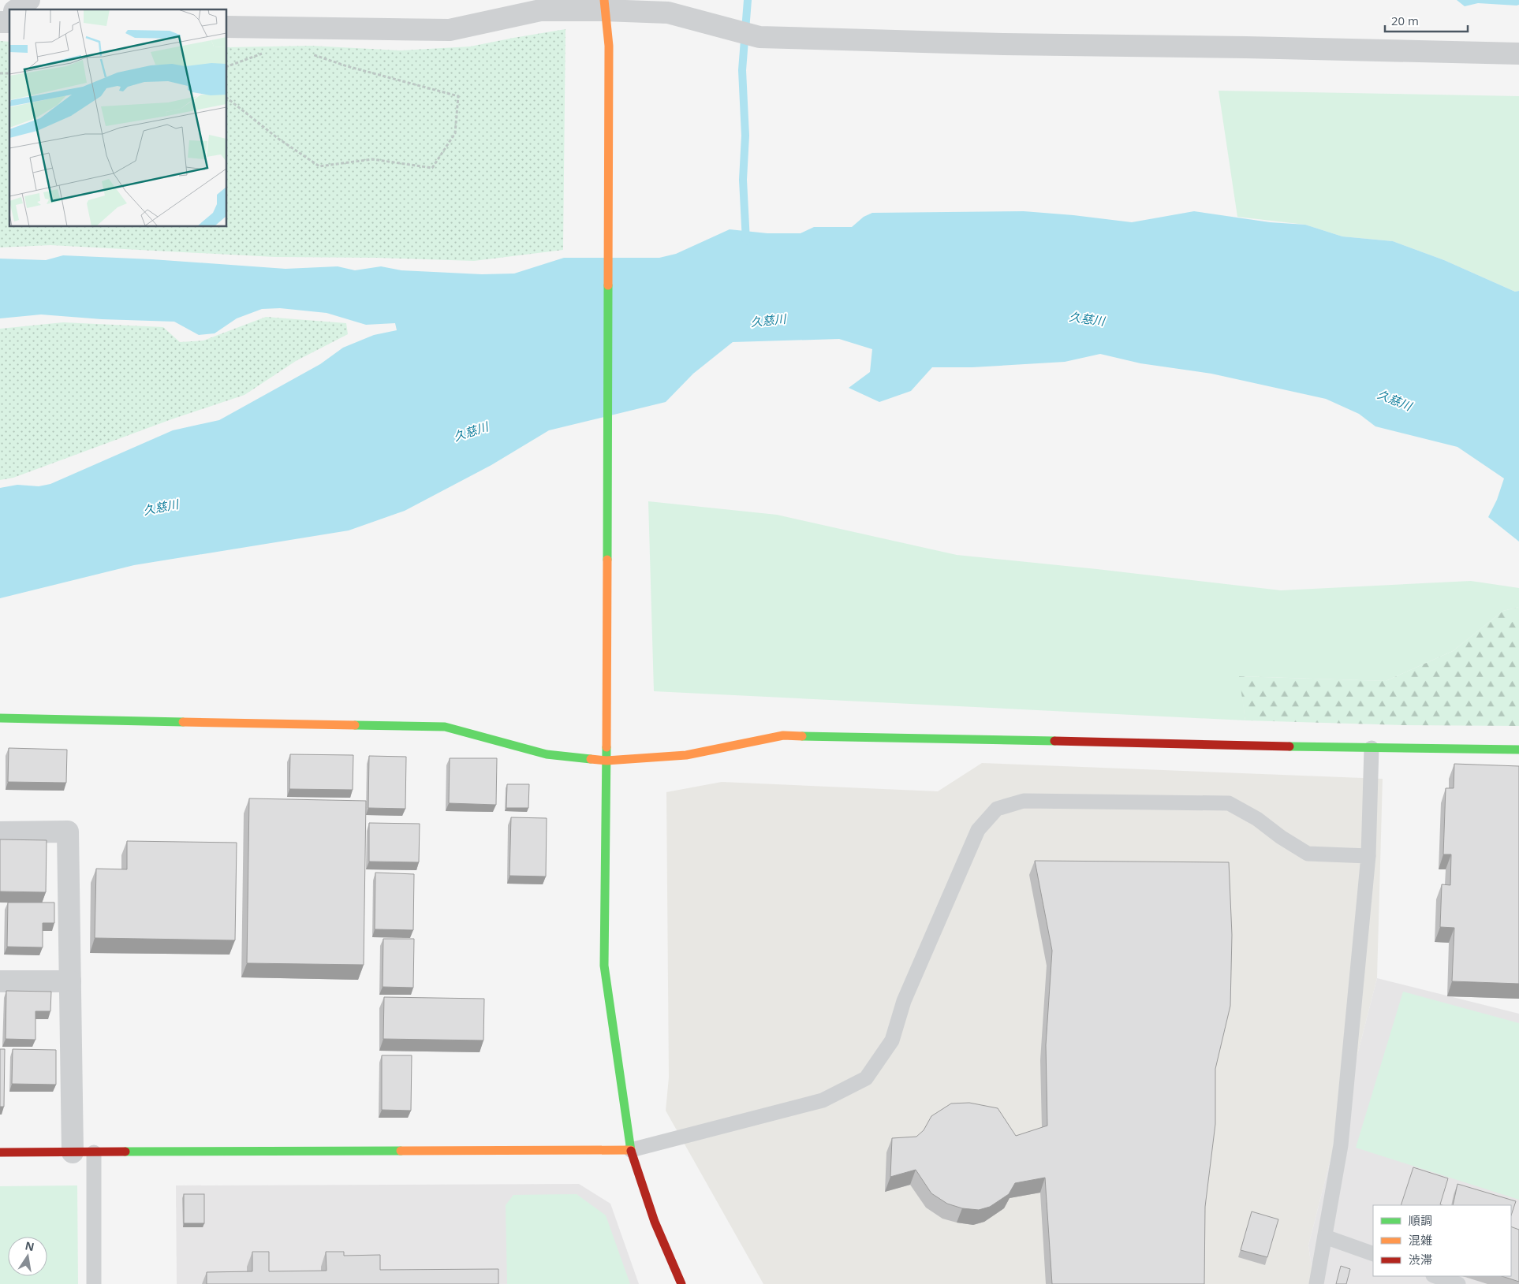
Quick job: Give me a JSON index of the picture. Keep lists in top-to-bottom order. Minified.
{"water":["久慈川"],"legend":["順調","混雑","渋滞"],"scale_bar":"20 m","north":"top"}
